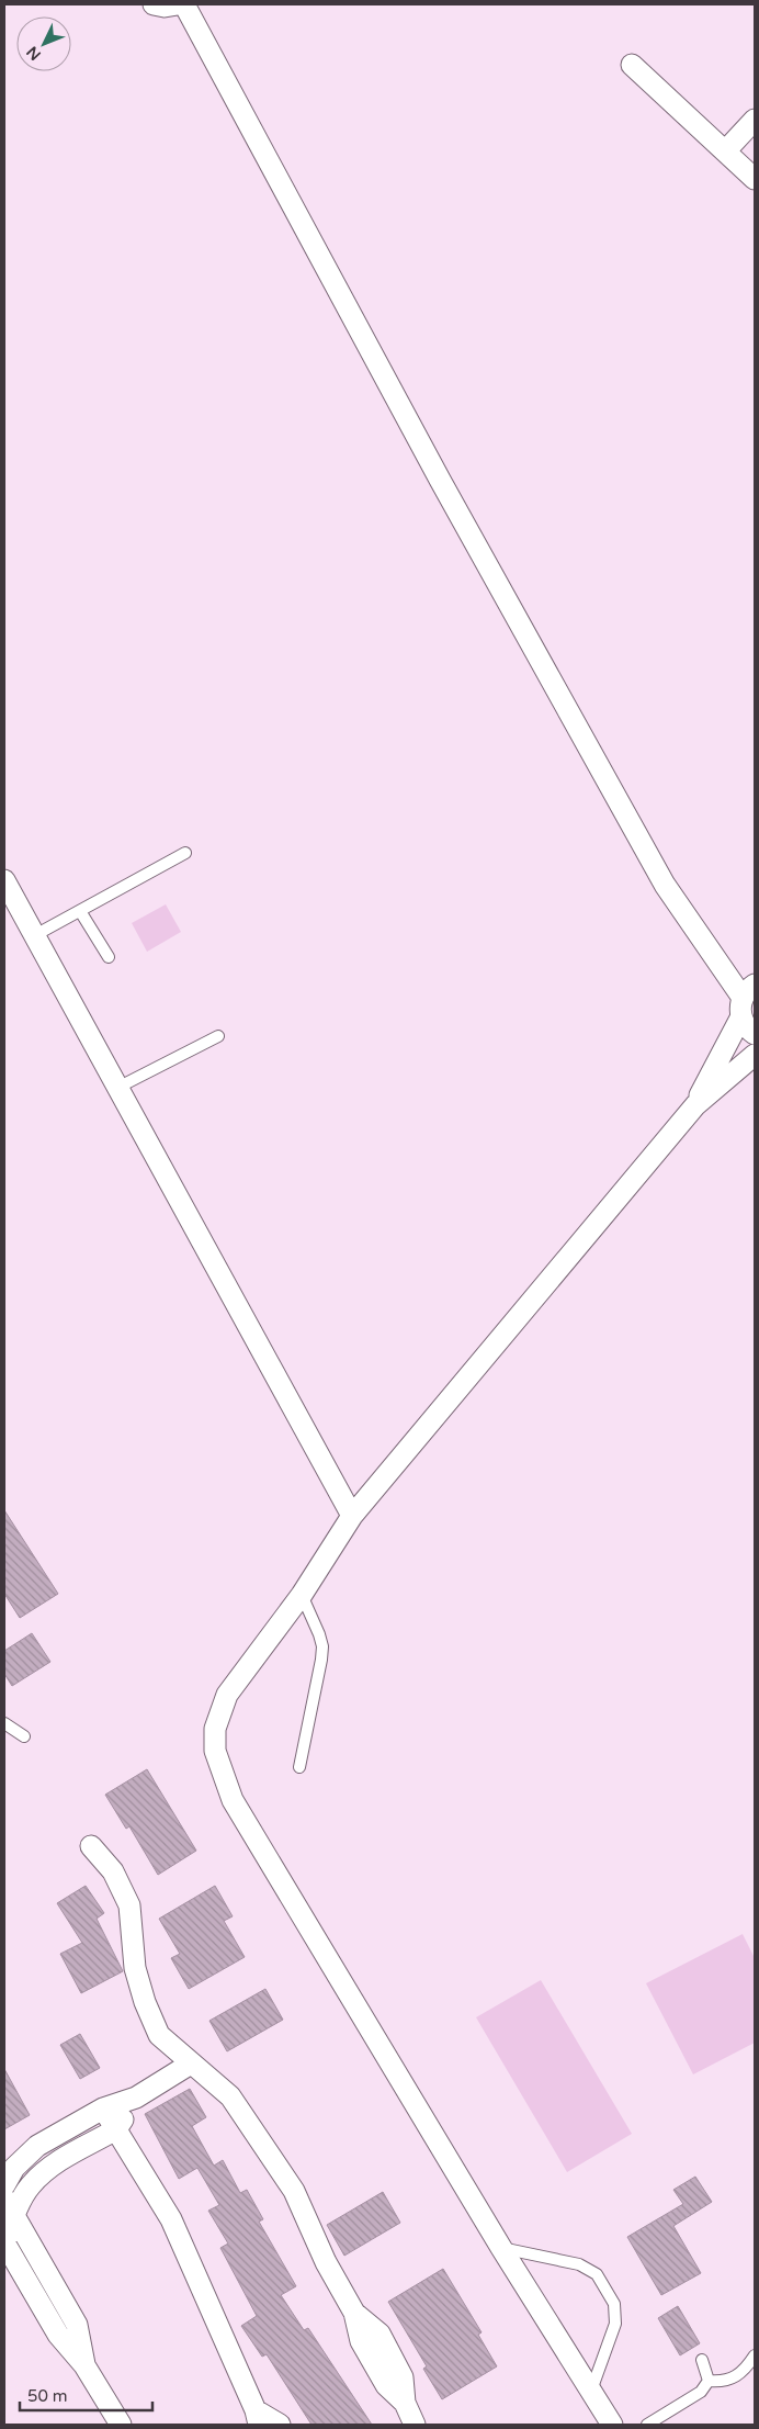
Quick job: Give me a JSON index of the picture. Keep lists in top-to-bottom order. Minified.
{"scale_bar":"50 m","north":"bottom left"}
